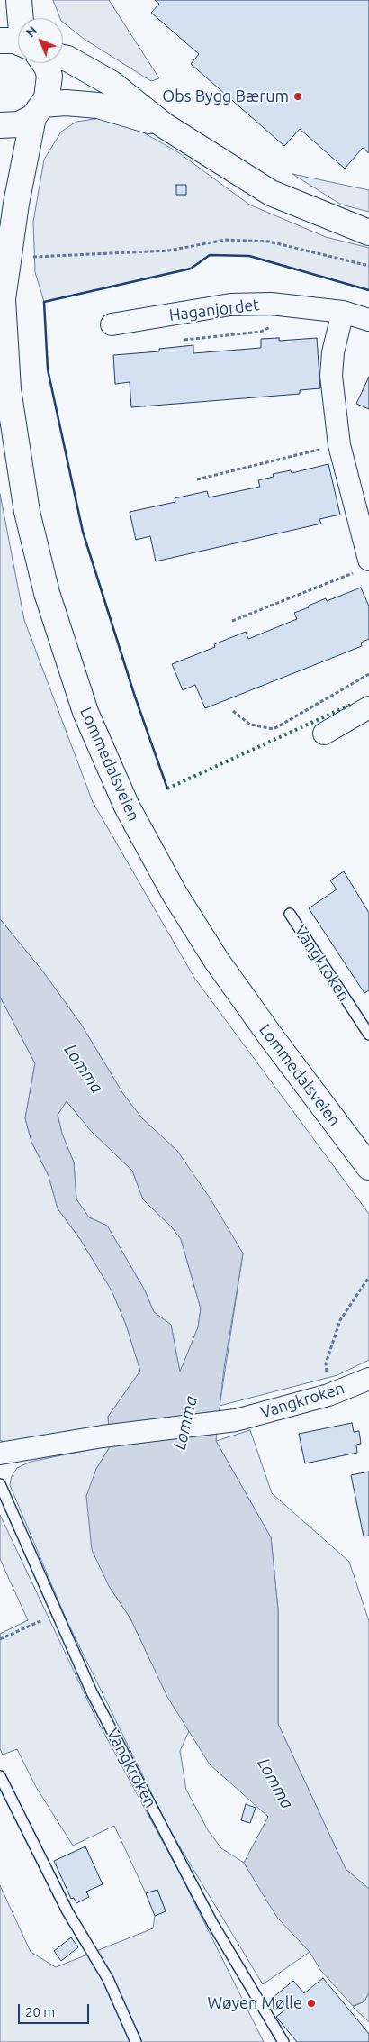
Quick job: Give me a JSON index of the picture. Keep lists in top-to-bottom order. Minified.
{"streets":{"main road":["Lommedalsveien"],"street":["Haganjordet","Vangkroken"]},"water":["Lomma"],"places":["Obs Bygg Bærum","Wøyen Mølle"],"scale_bar":"20 m","north":"top left"}
